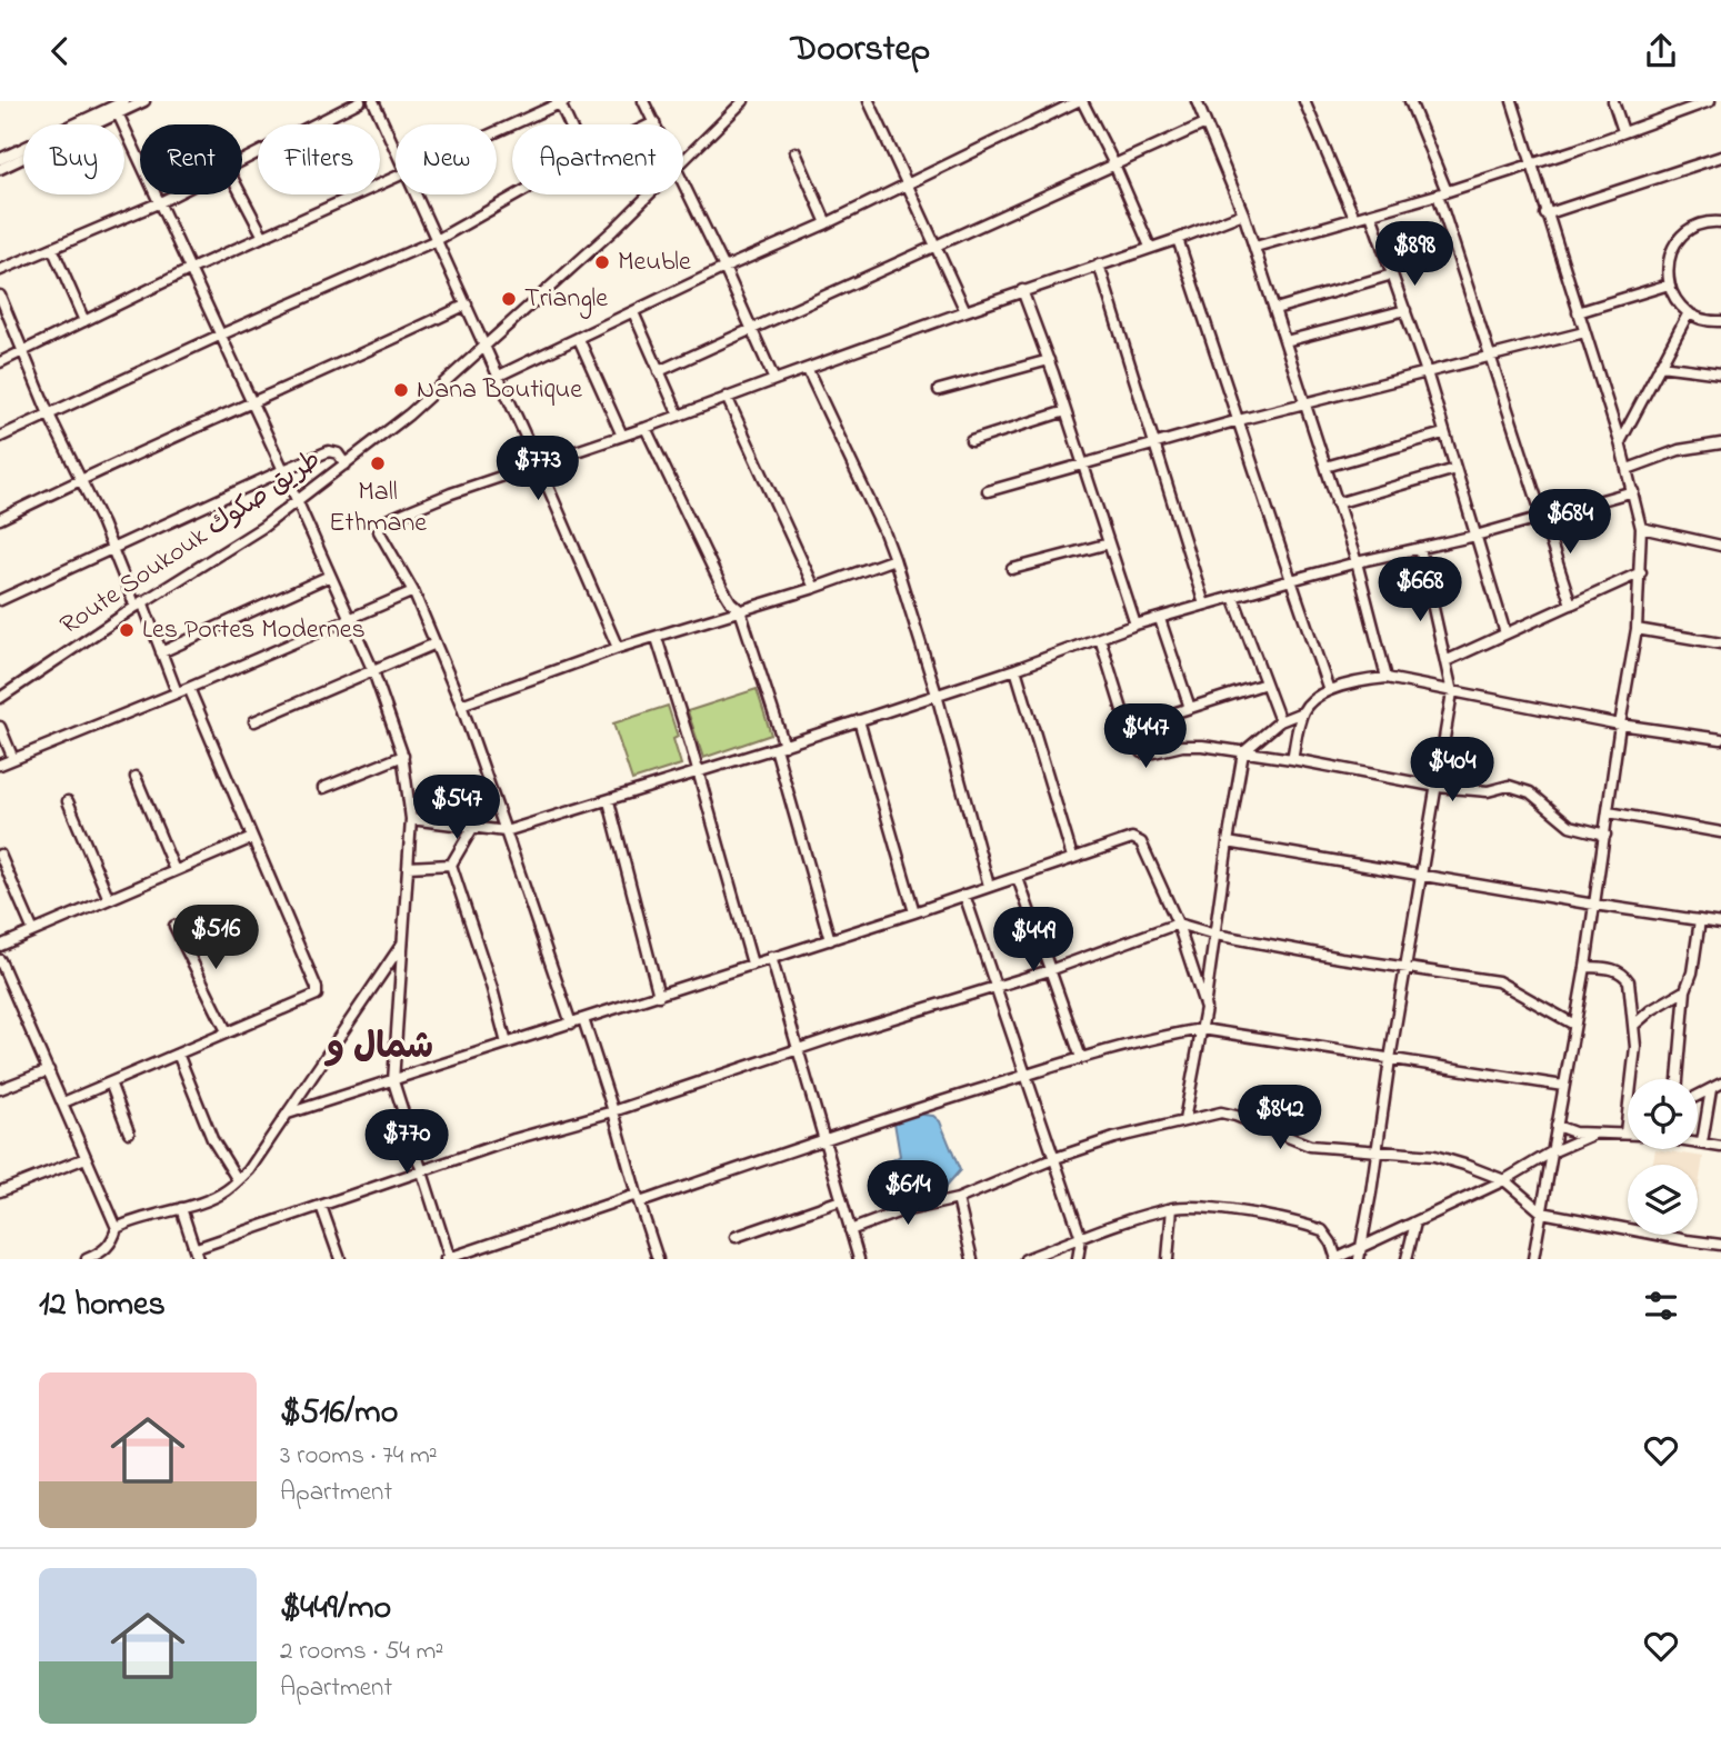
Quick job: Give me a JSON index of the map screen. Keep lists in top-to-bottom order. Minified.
{"streets":{"street":["Route Soukouk طريق صكوك"]},"districts":["شمال و"],"places":["Meuble","Triangle","Nana Boutique","Mall Ethmane","Les Portes Modernes"],"page":{"header":"Doorstep","chip":["Buy","Rent","Filters","New","Apartment"],"price":["$898","$773","$684","$668","$447","$404","$547","$516","$449","$842","$770","$614"],"heading":"12 homes","list":[{"name":"$516/mo","note":"3 rooms · 74 m² · Apartment"},{"name":"$449/mo","note":"2 rooms · 54 m² · Apartment"}]}}
